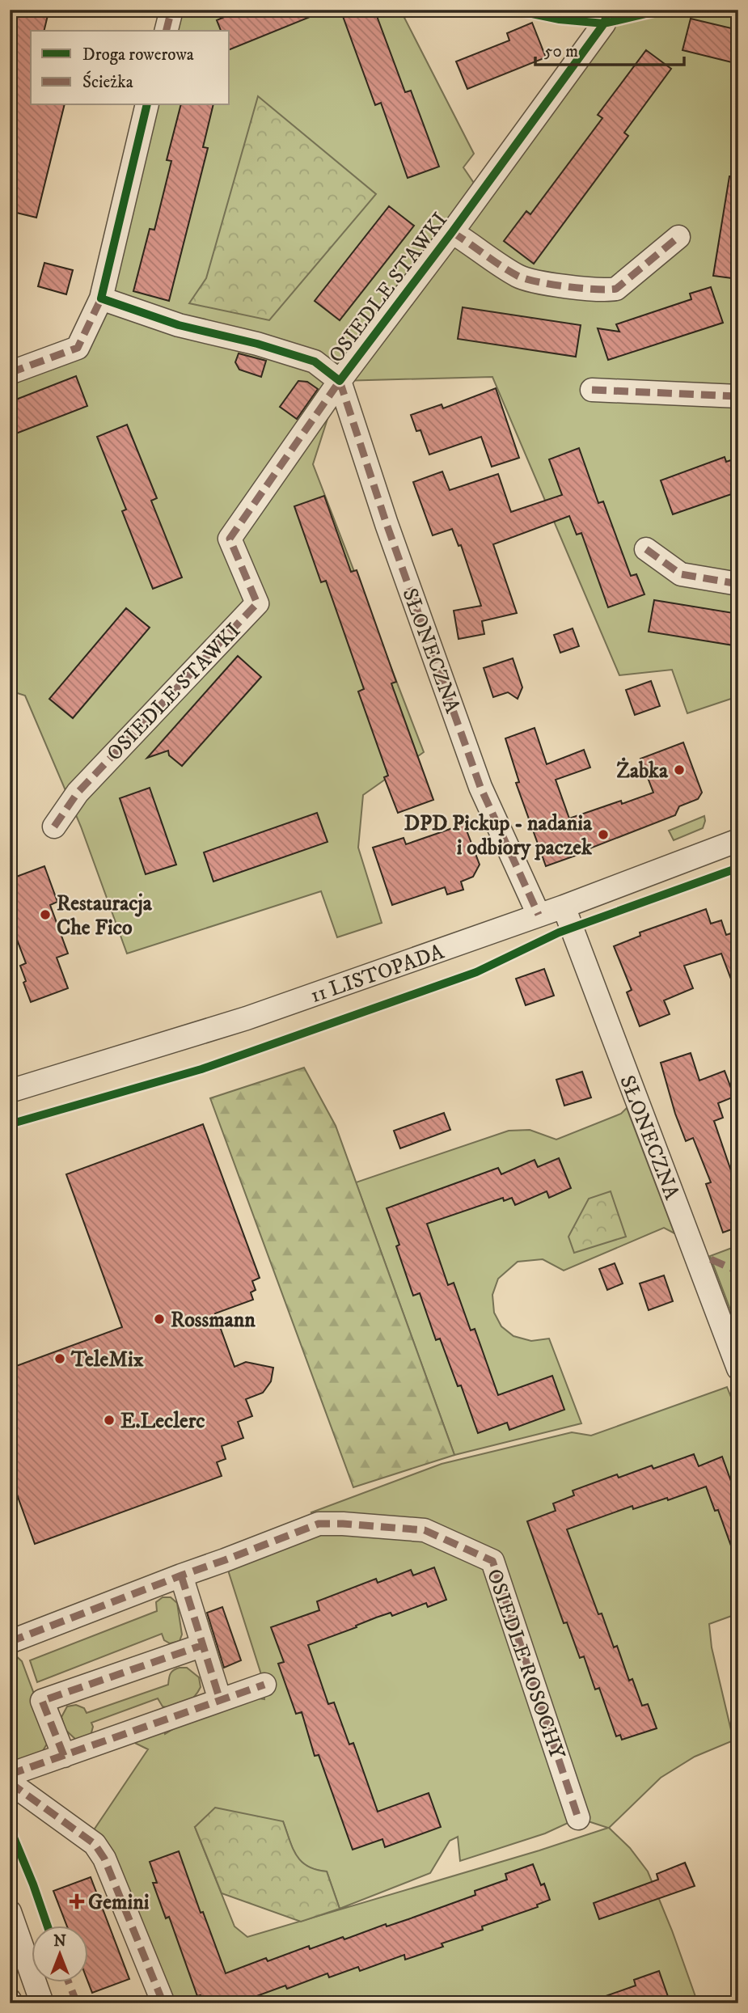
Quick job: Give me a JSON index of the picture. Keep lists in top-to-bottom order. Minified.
{"streets":{"street":["OSIEDLE STAWKI","SŁONECZNA","11 LISTOPADA","OSIEDLE ROSOCHY"]},"crossings":[["OSIEDLE STAWKI","SŁONECZNA"],["SŁONECZNA","11 LISTOPADA"]],"places":{"other":["Żabka","DPD Pickup - nadania i odbiory paczek","Restauracja Che Fico","Rossmann","TeleMix","E.Leclerc"],"health":["Gemini"]},"legend":["Droga rowerowa","Ścieżka"],"scale_bar":"50 m","north":"top"}
